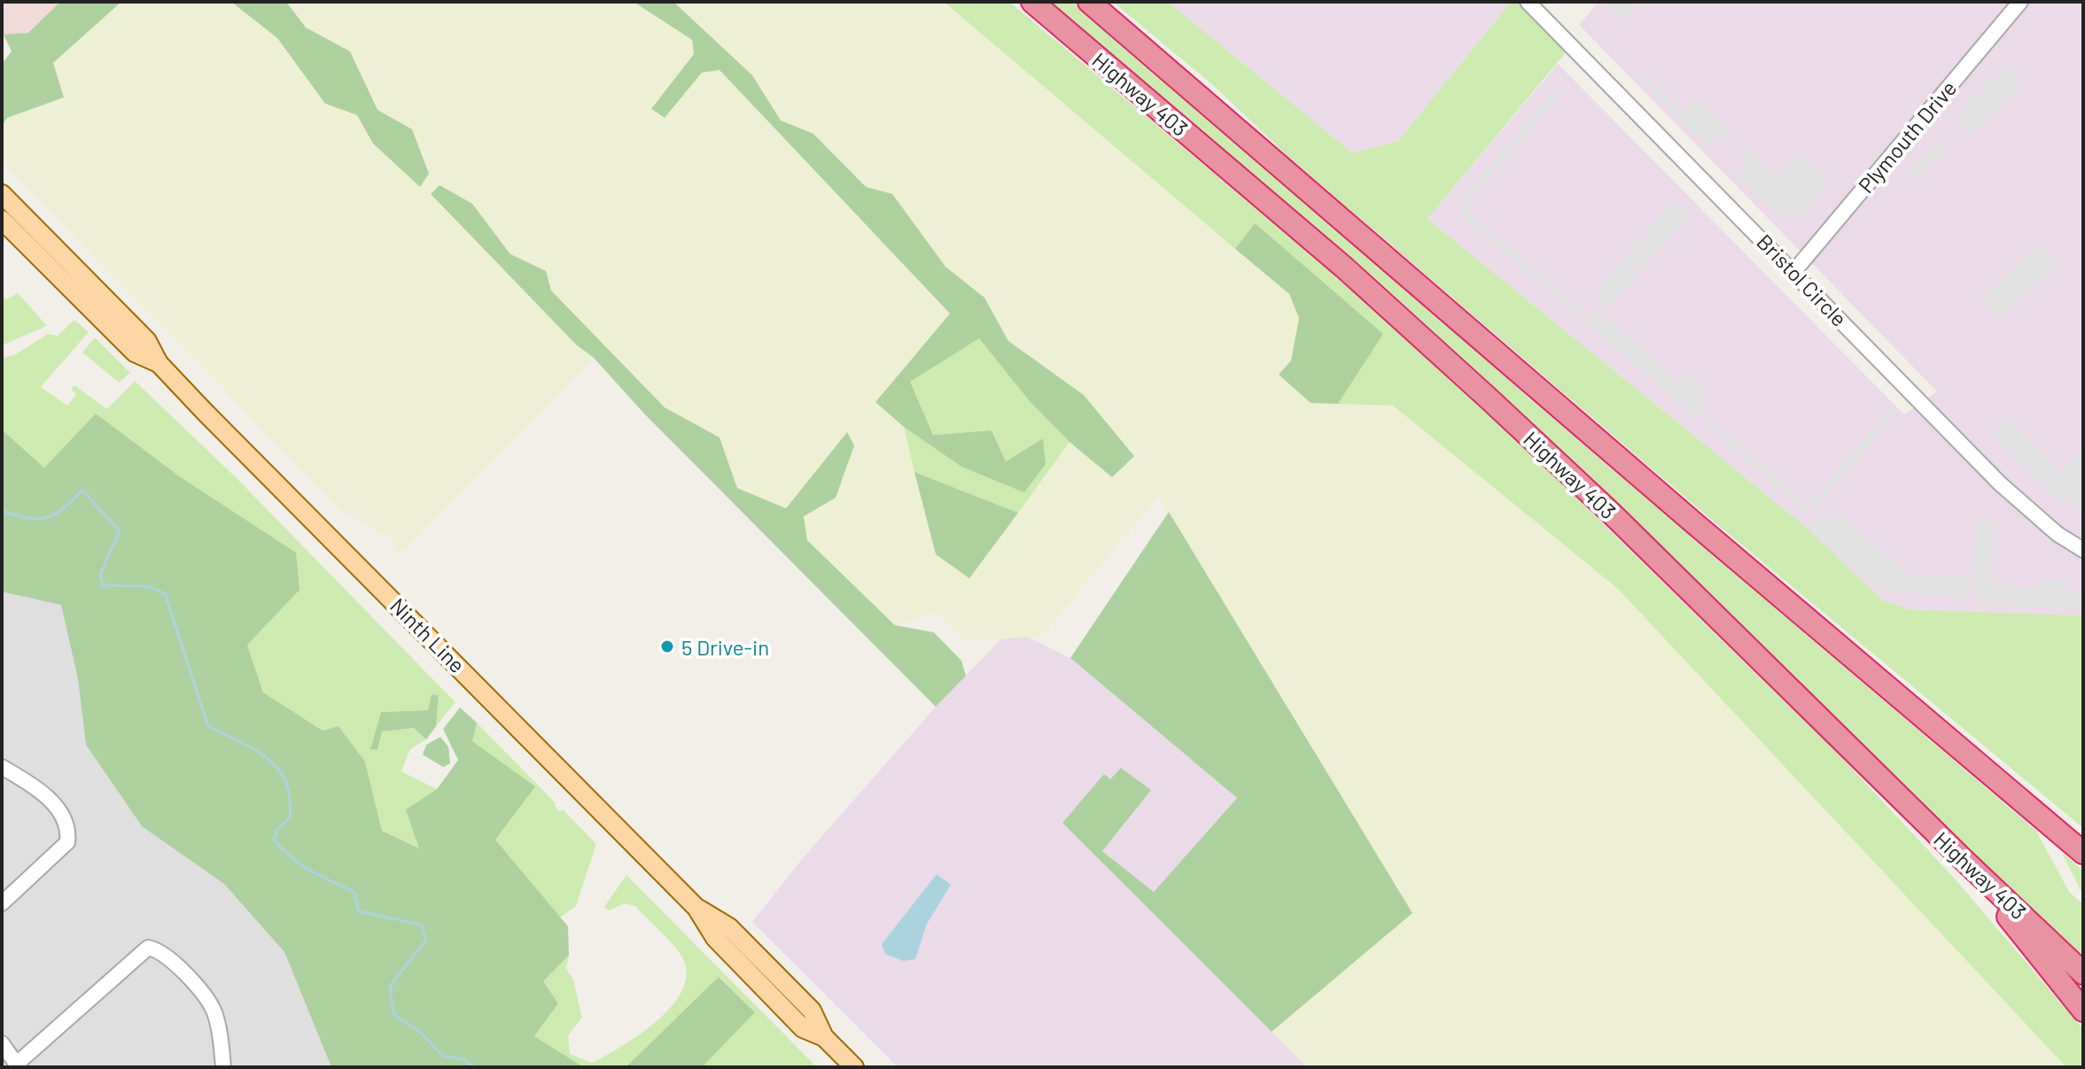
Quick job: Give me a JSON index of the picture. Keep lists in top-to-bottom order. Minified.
{"streets":{"highway":["Highway 403"],"main road":["Ninth Line"],"street":["Plymouth Drive","Bristol Circle"]},"crossings":[["Plymouth Drive","Bristol Circle"]],"places":["5 Drive-in"]}
